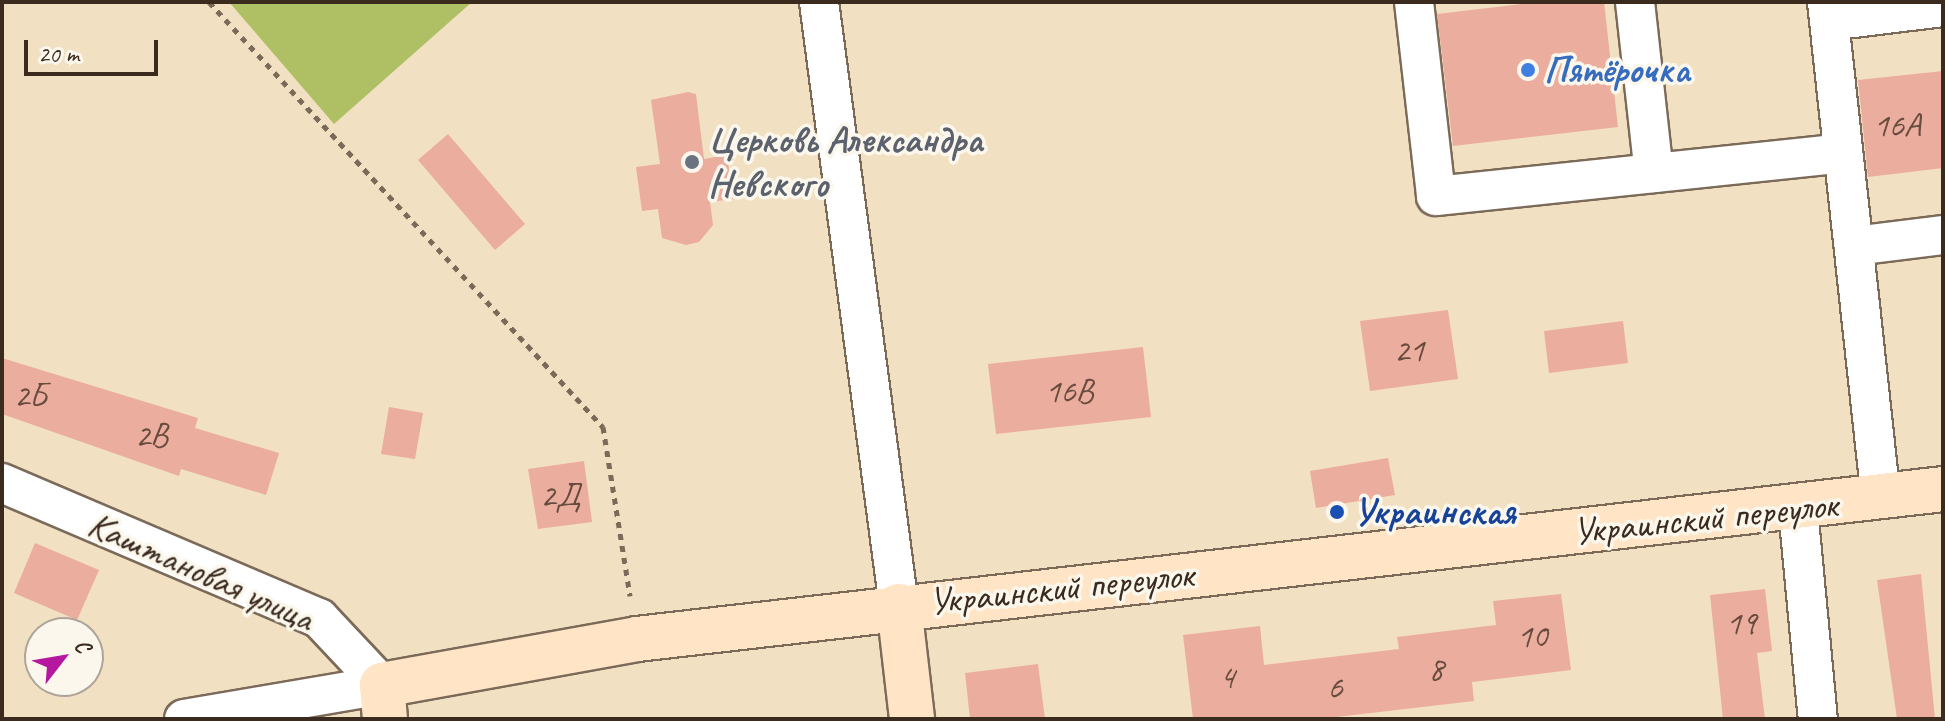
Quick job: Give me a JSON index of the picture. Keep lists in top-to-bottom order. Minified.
{"streets":{"main road":["Украинский переулок"],"street":["Каштановая улица"]},"crossings":[["Украинский переулок","Каштановая улица"]],"places":["Пятёрочка","Церковь Александра Невского","Украинская"],"house_numbers":["16А","21","16В","2Б","2В","2Д","19","10","8","4","6"],"scale_bar":"20 m","north":"top right"}
